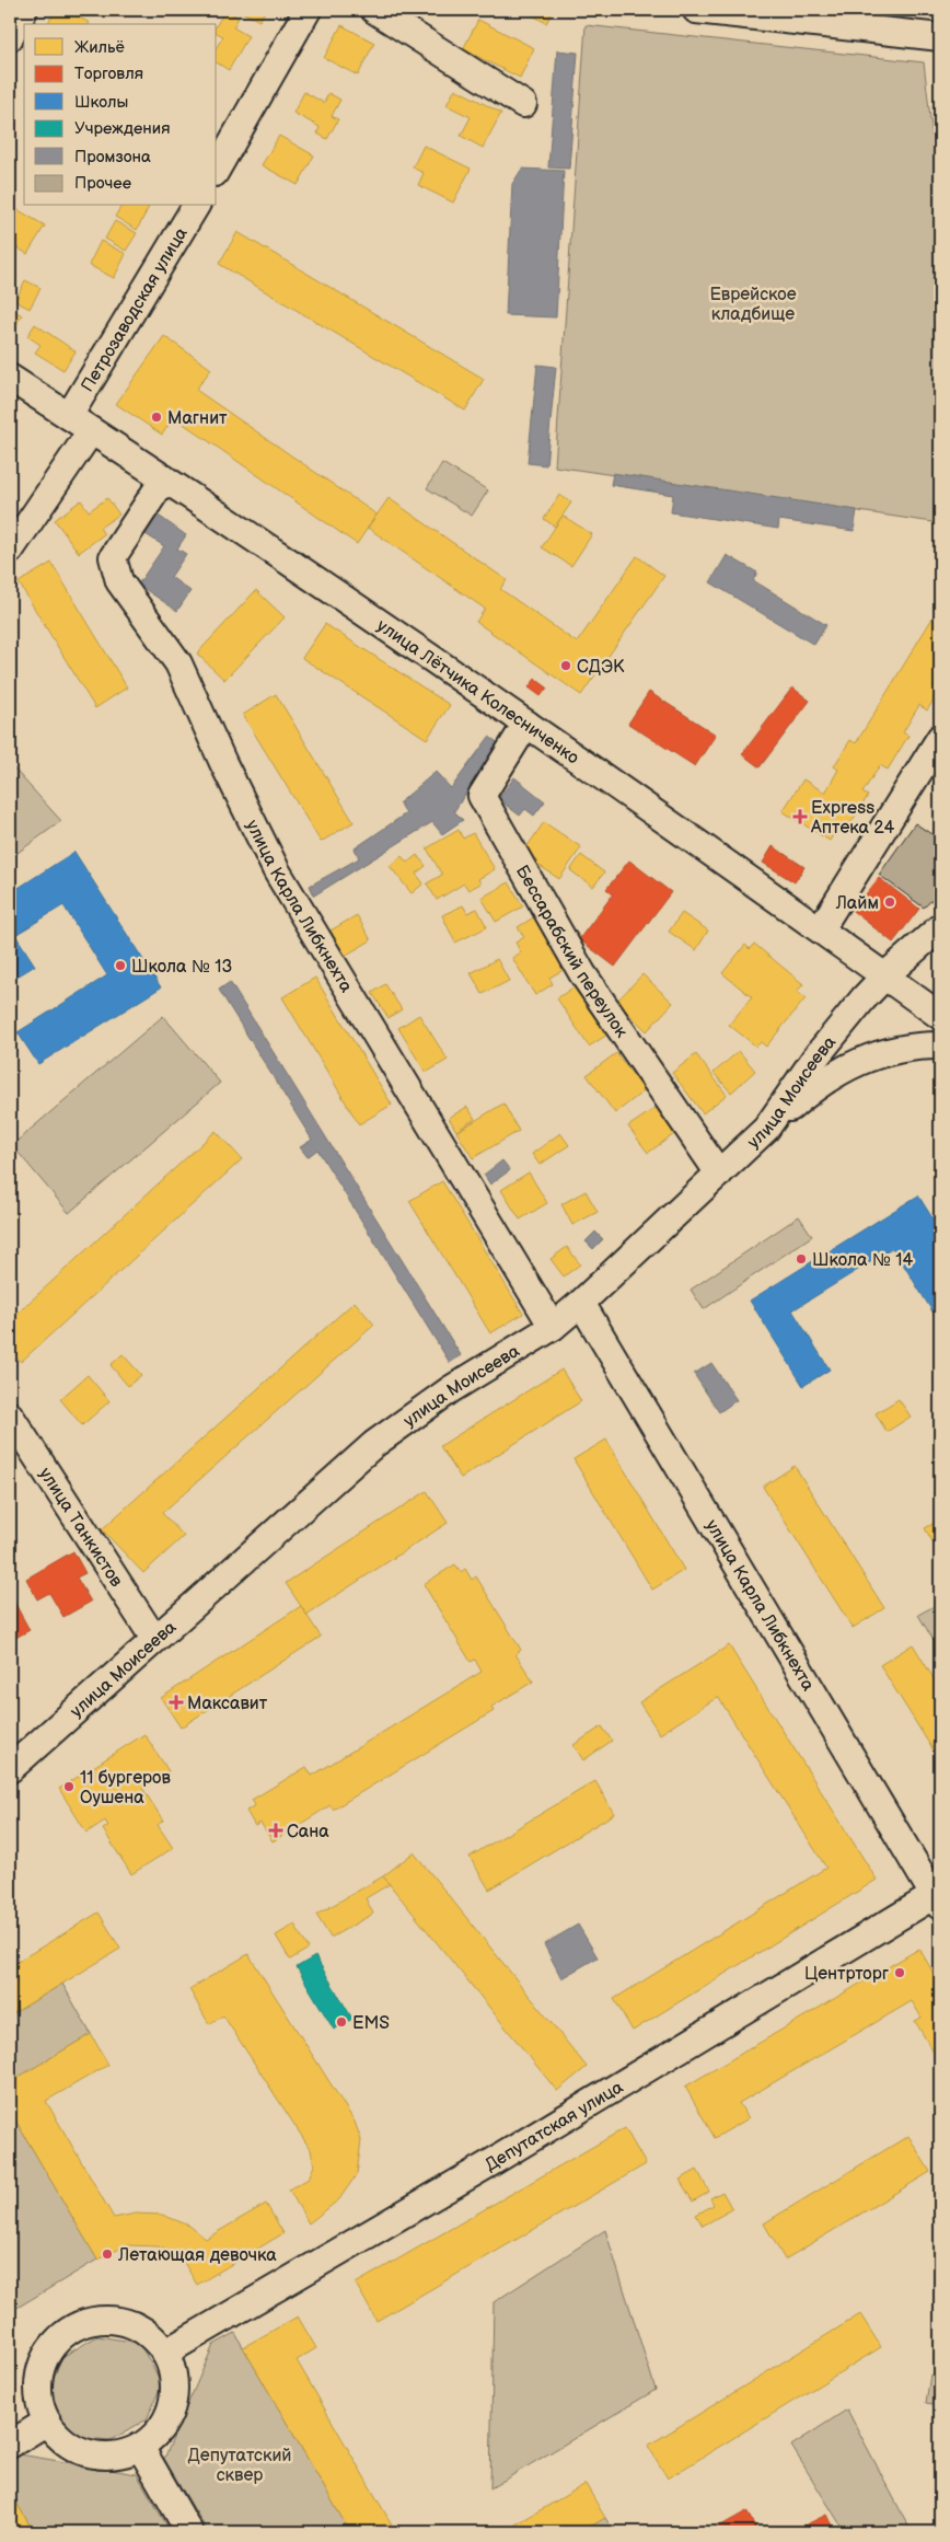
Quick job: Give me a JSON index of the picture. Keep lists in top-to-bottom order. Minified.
{"streets":{"street":["Петрозаводская улица","улица Лётчика Колесниченко","улица Карла Либкнехта","Бессарабский переулок","улица Моисеева","улица Танкистов","Депутатская улица"]},"crossings":[["Петрозаводская улица","улица Лётчика Колесниченко"],["улица Лётчика Колесниченко","улица Карла Либкнехта"],["улица Лётчика Колесниченко","Бессарабский переулок"],["улица Лётчика Колесниченко","улица Моисеева"],["улица Карла Либкнехта","улица Моисеева"],["улица Карла Либкнехта","Депутатская улица"],["Бессарабский переулок","улица Моисеева"],["улица Моисеева","улица Танкистов"]],"parks":["Еврейское кладбище","Депутатский сквер"],"places":{"other":["Магнит","СДЭК","Лайм","Школа № 13","Школа № 14","11 бургеров Оушена","Центрторг","EMS","Летающая девочка"],"health":["Express Аптека 24","Максавит","Сана"]},"legend":["Жильё","Торговля","Школы","Учреждения","Промзона","Прочее"]}
